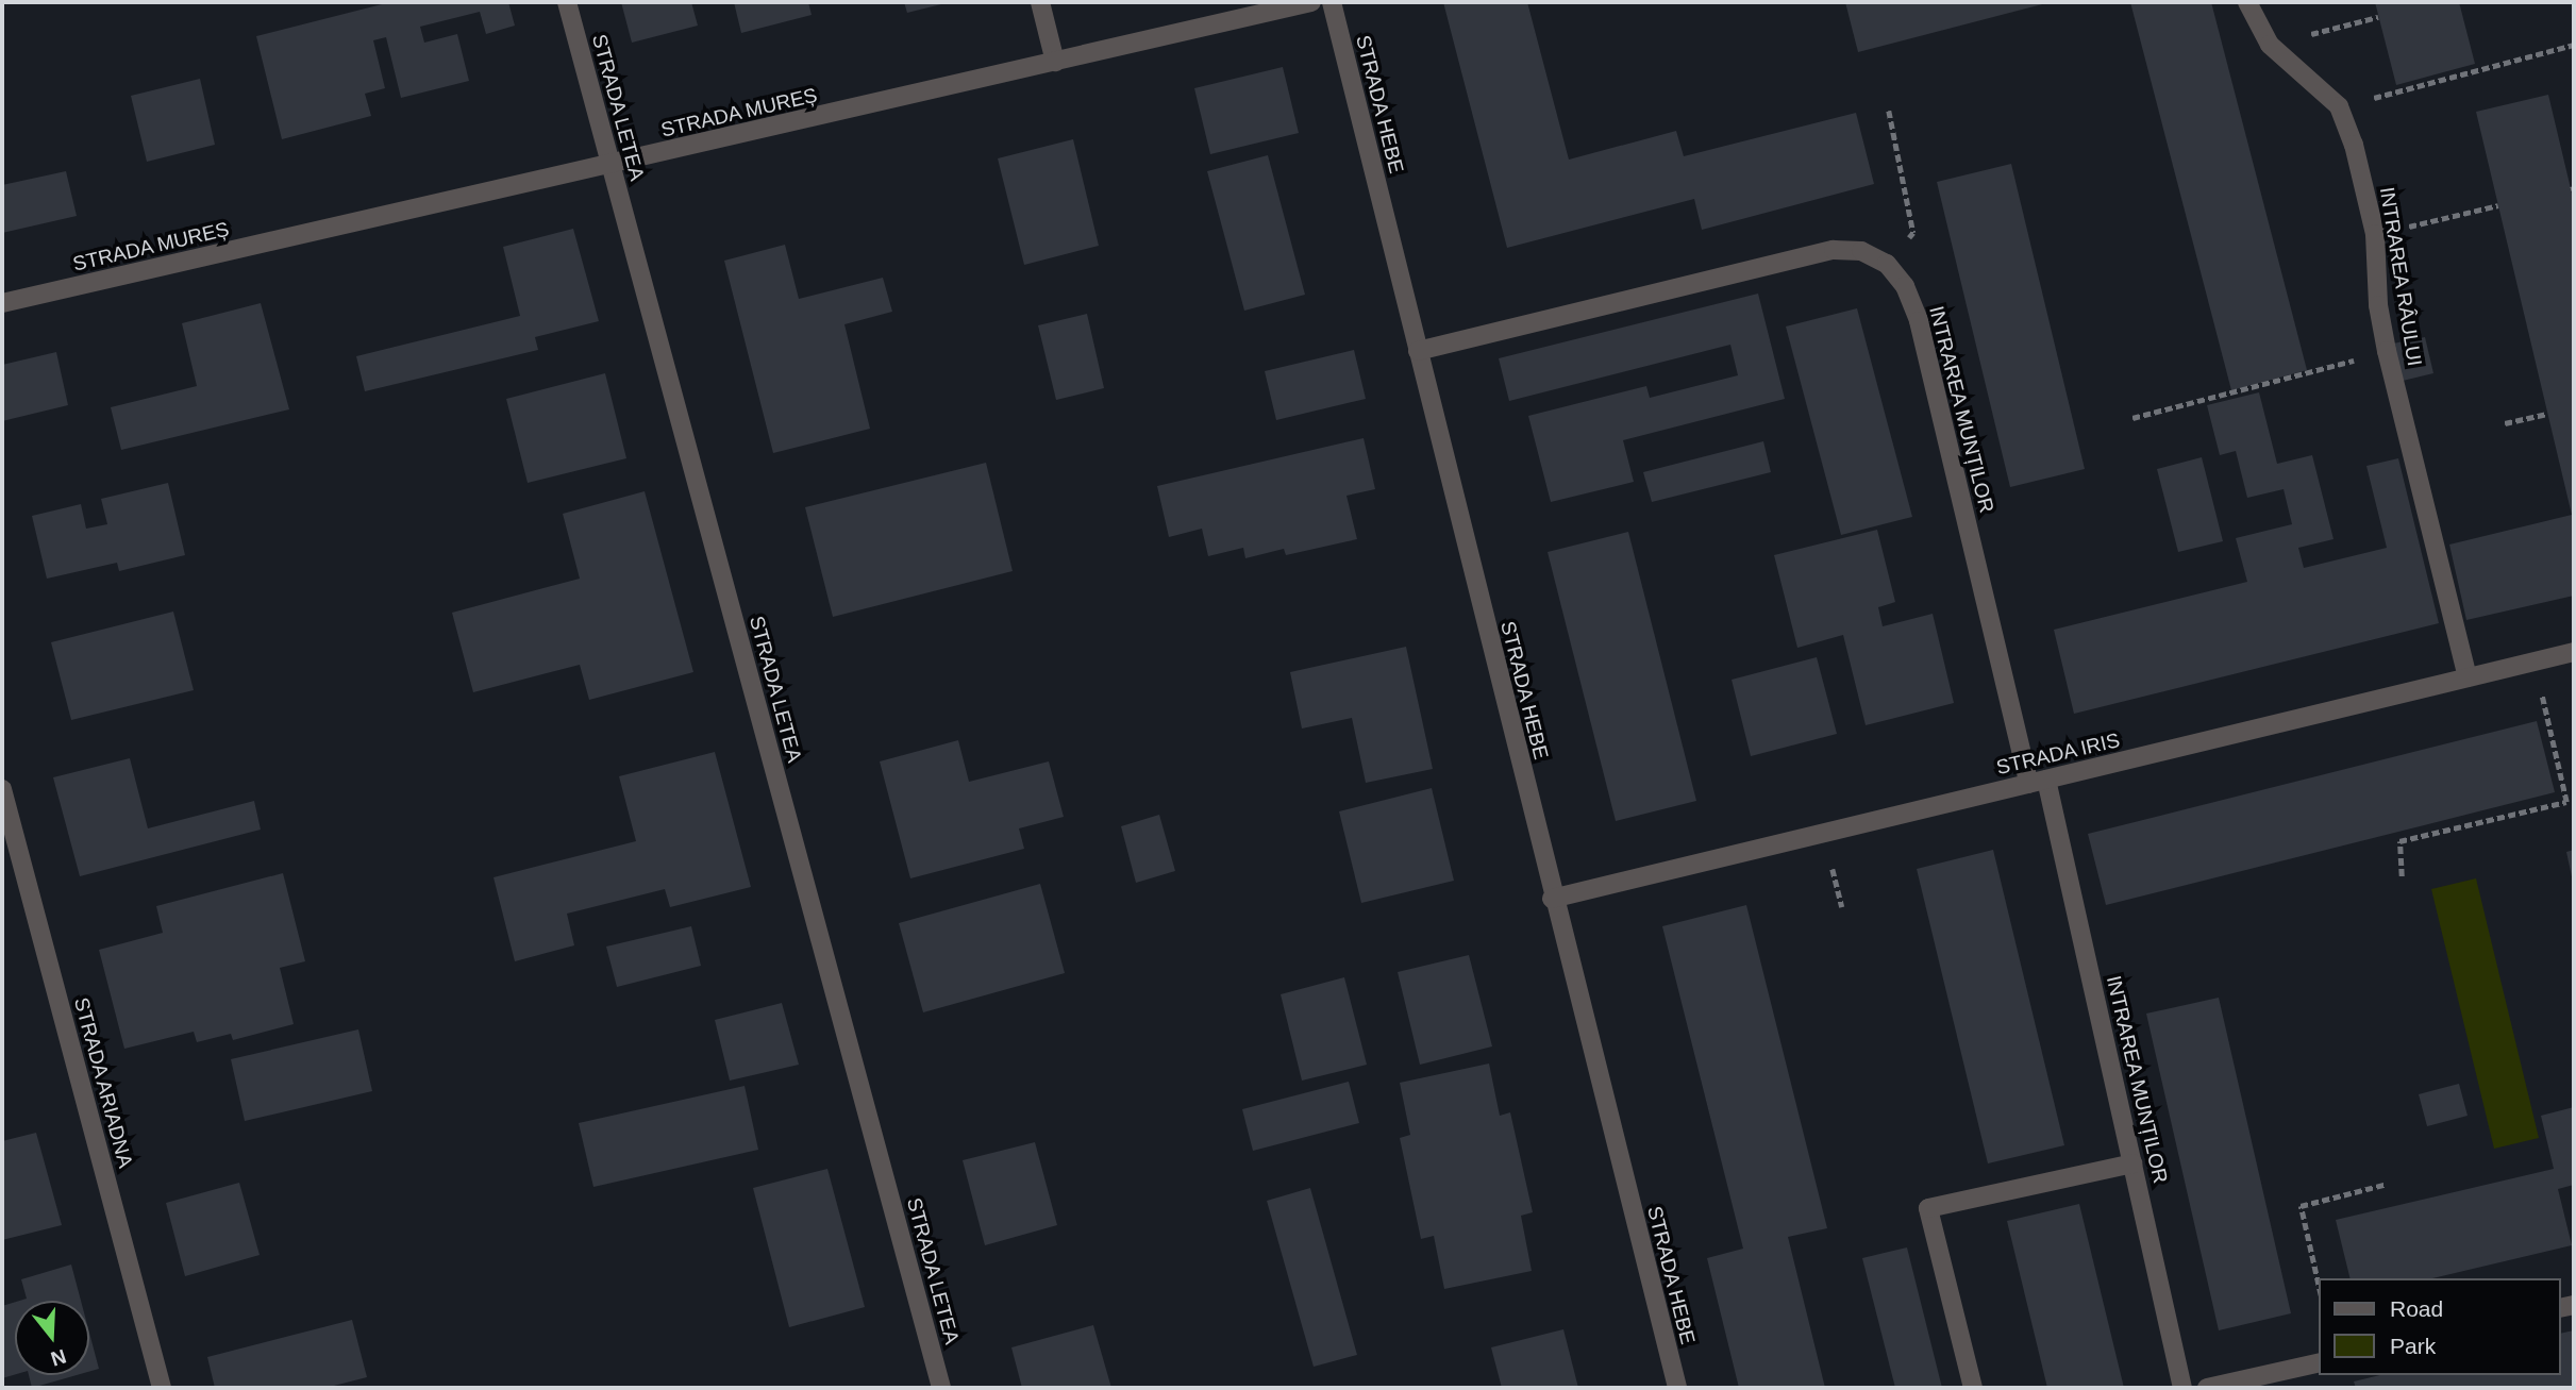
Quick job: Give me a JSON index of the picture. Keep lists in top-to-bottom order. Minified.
{"streets":{"street":["STRADA HEBE","STRADA LETEA","STRADA MUREȘ","INTRAREA RÂULUI","INTRAREA MUNȚILOR","STRADA IRIS","STRADA ARIADNA"]},"crossings":[["STRADA HEBE","STRADA IRIS"],["STRADA LETEA","STRADA MUREȘ"],["INTRAREA RÂULUI","STRADA IRIS"],["INTRAREA MUNȚILOR","STRADA IRIS"]],"legend":["Road","Park"],"north":"bottom"}
